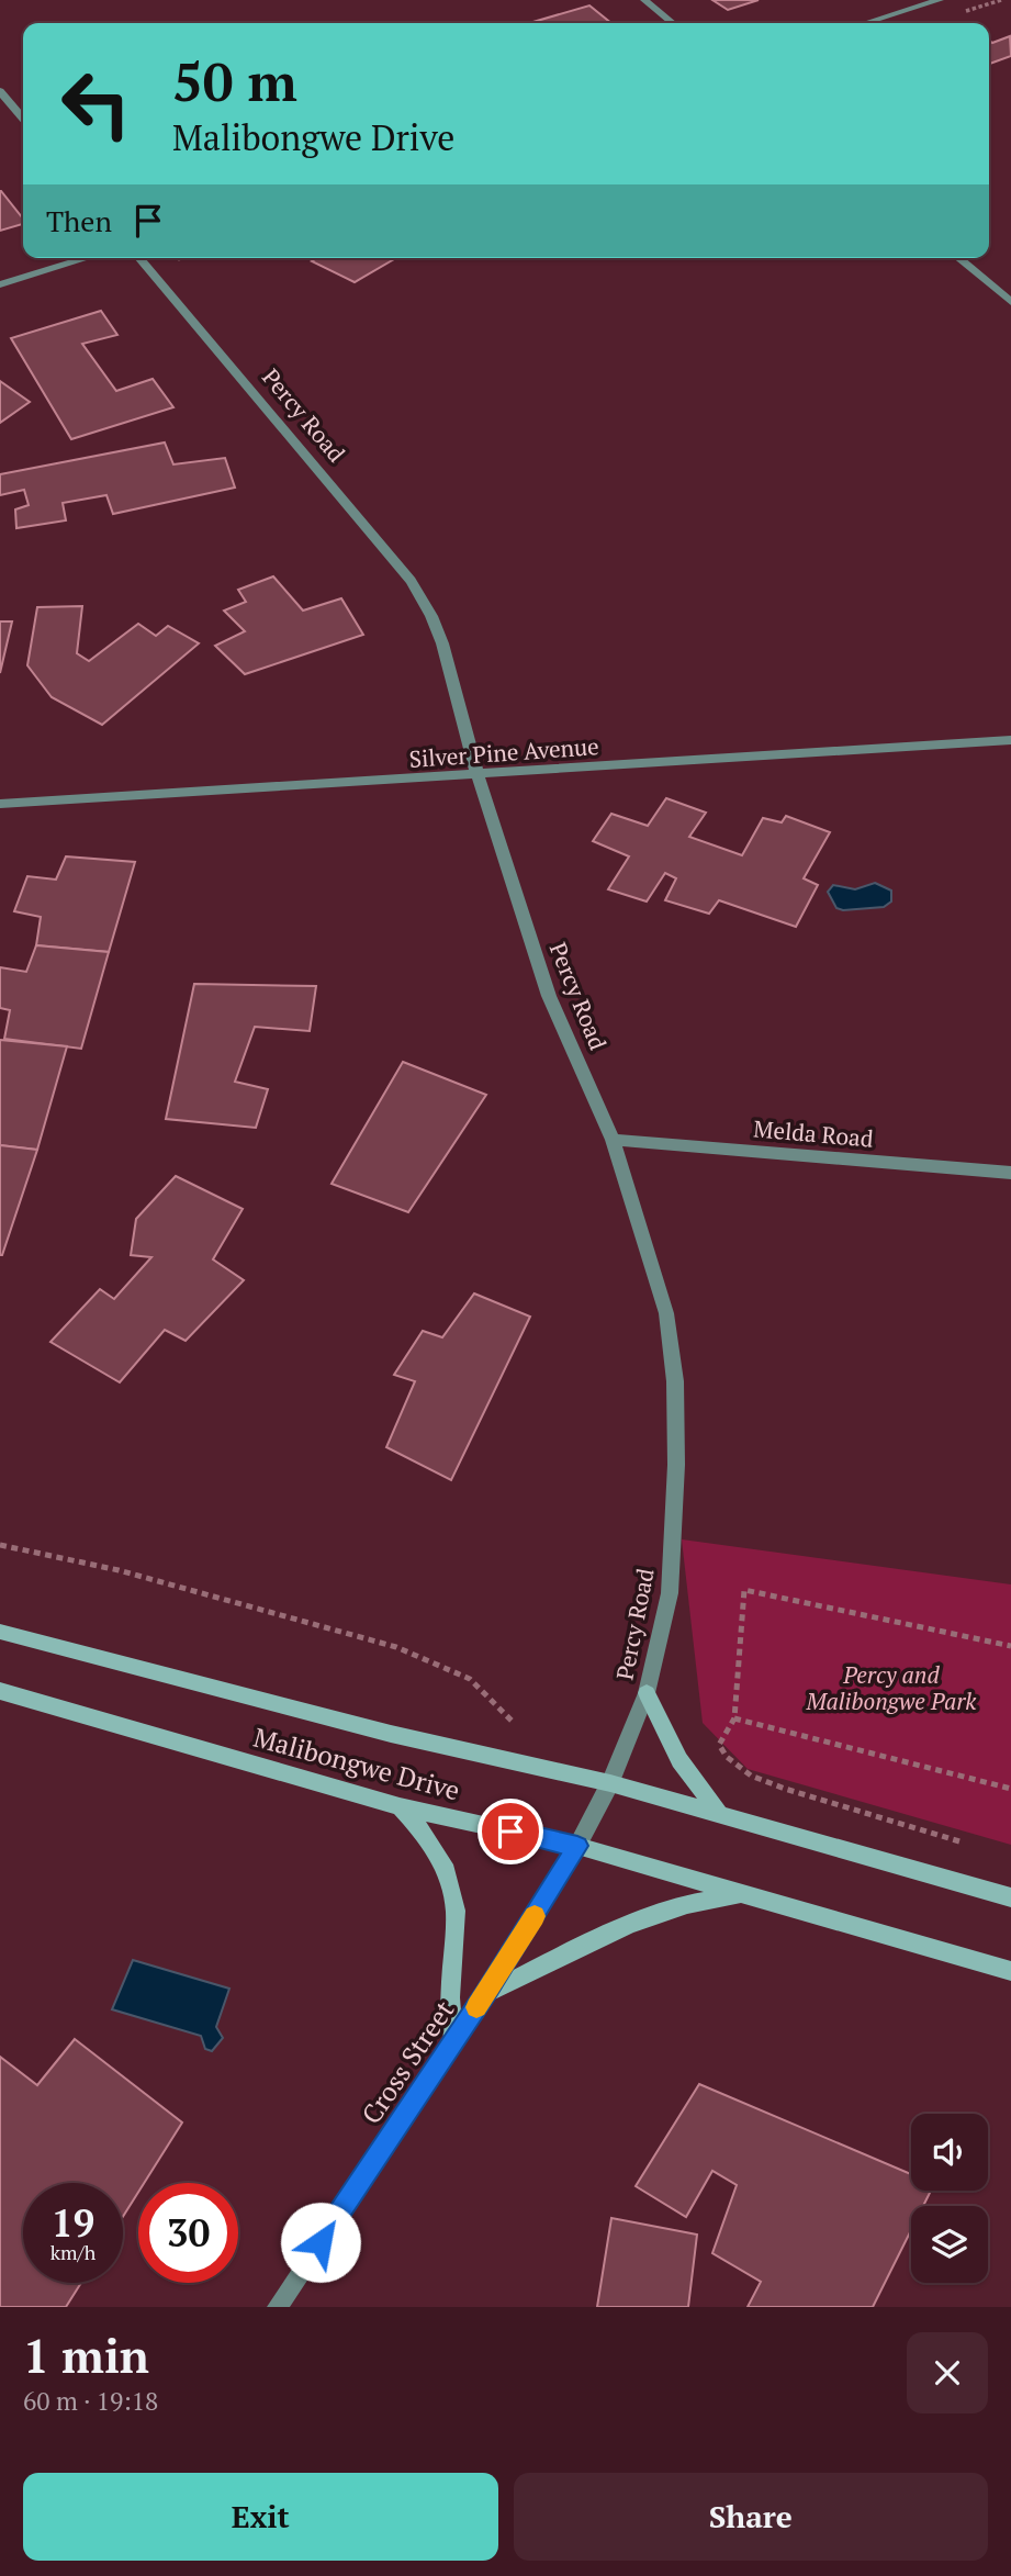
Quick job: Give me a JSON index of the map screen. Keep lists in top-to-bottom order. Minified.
{"streets":{"main road":["Malibongwe Drive"],"street":["Percy Road","Silver Pine Avenue","Melda Road","Cross Street"]},"crossings":[["Percy Road","Silver Pine Avenue"],["Percy Road","Melda Road"],["Percy Road","Malibongwe Drive"],["Percy Road","Cross Street"],["Malibongwe Drive","Cross Street"]],"parks":["Percy and Malibongwe Park"],"page":{"turn":["50 m","Malibongwe Drive"],"then":"Then","speed":"19 km/h","limit":"30","heading":["1 min","60 m · 19:18"],"buttons":["Exit","Share"]}}
